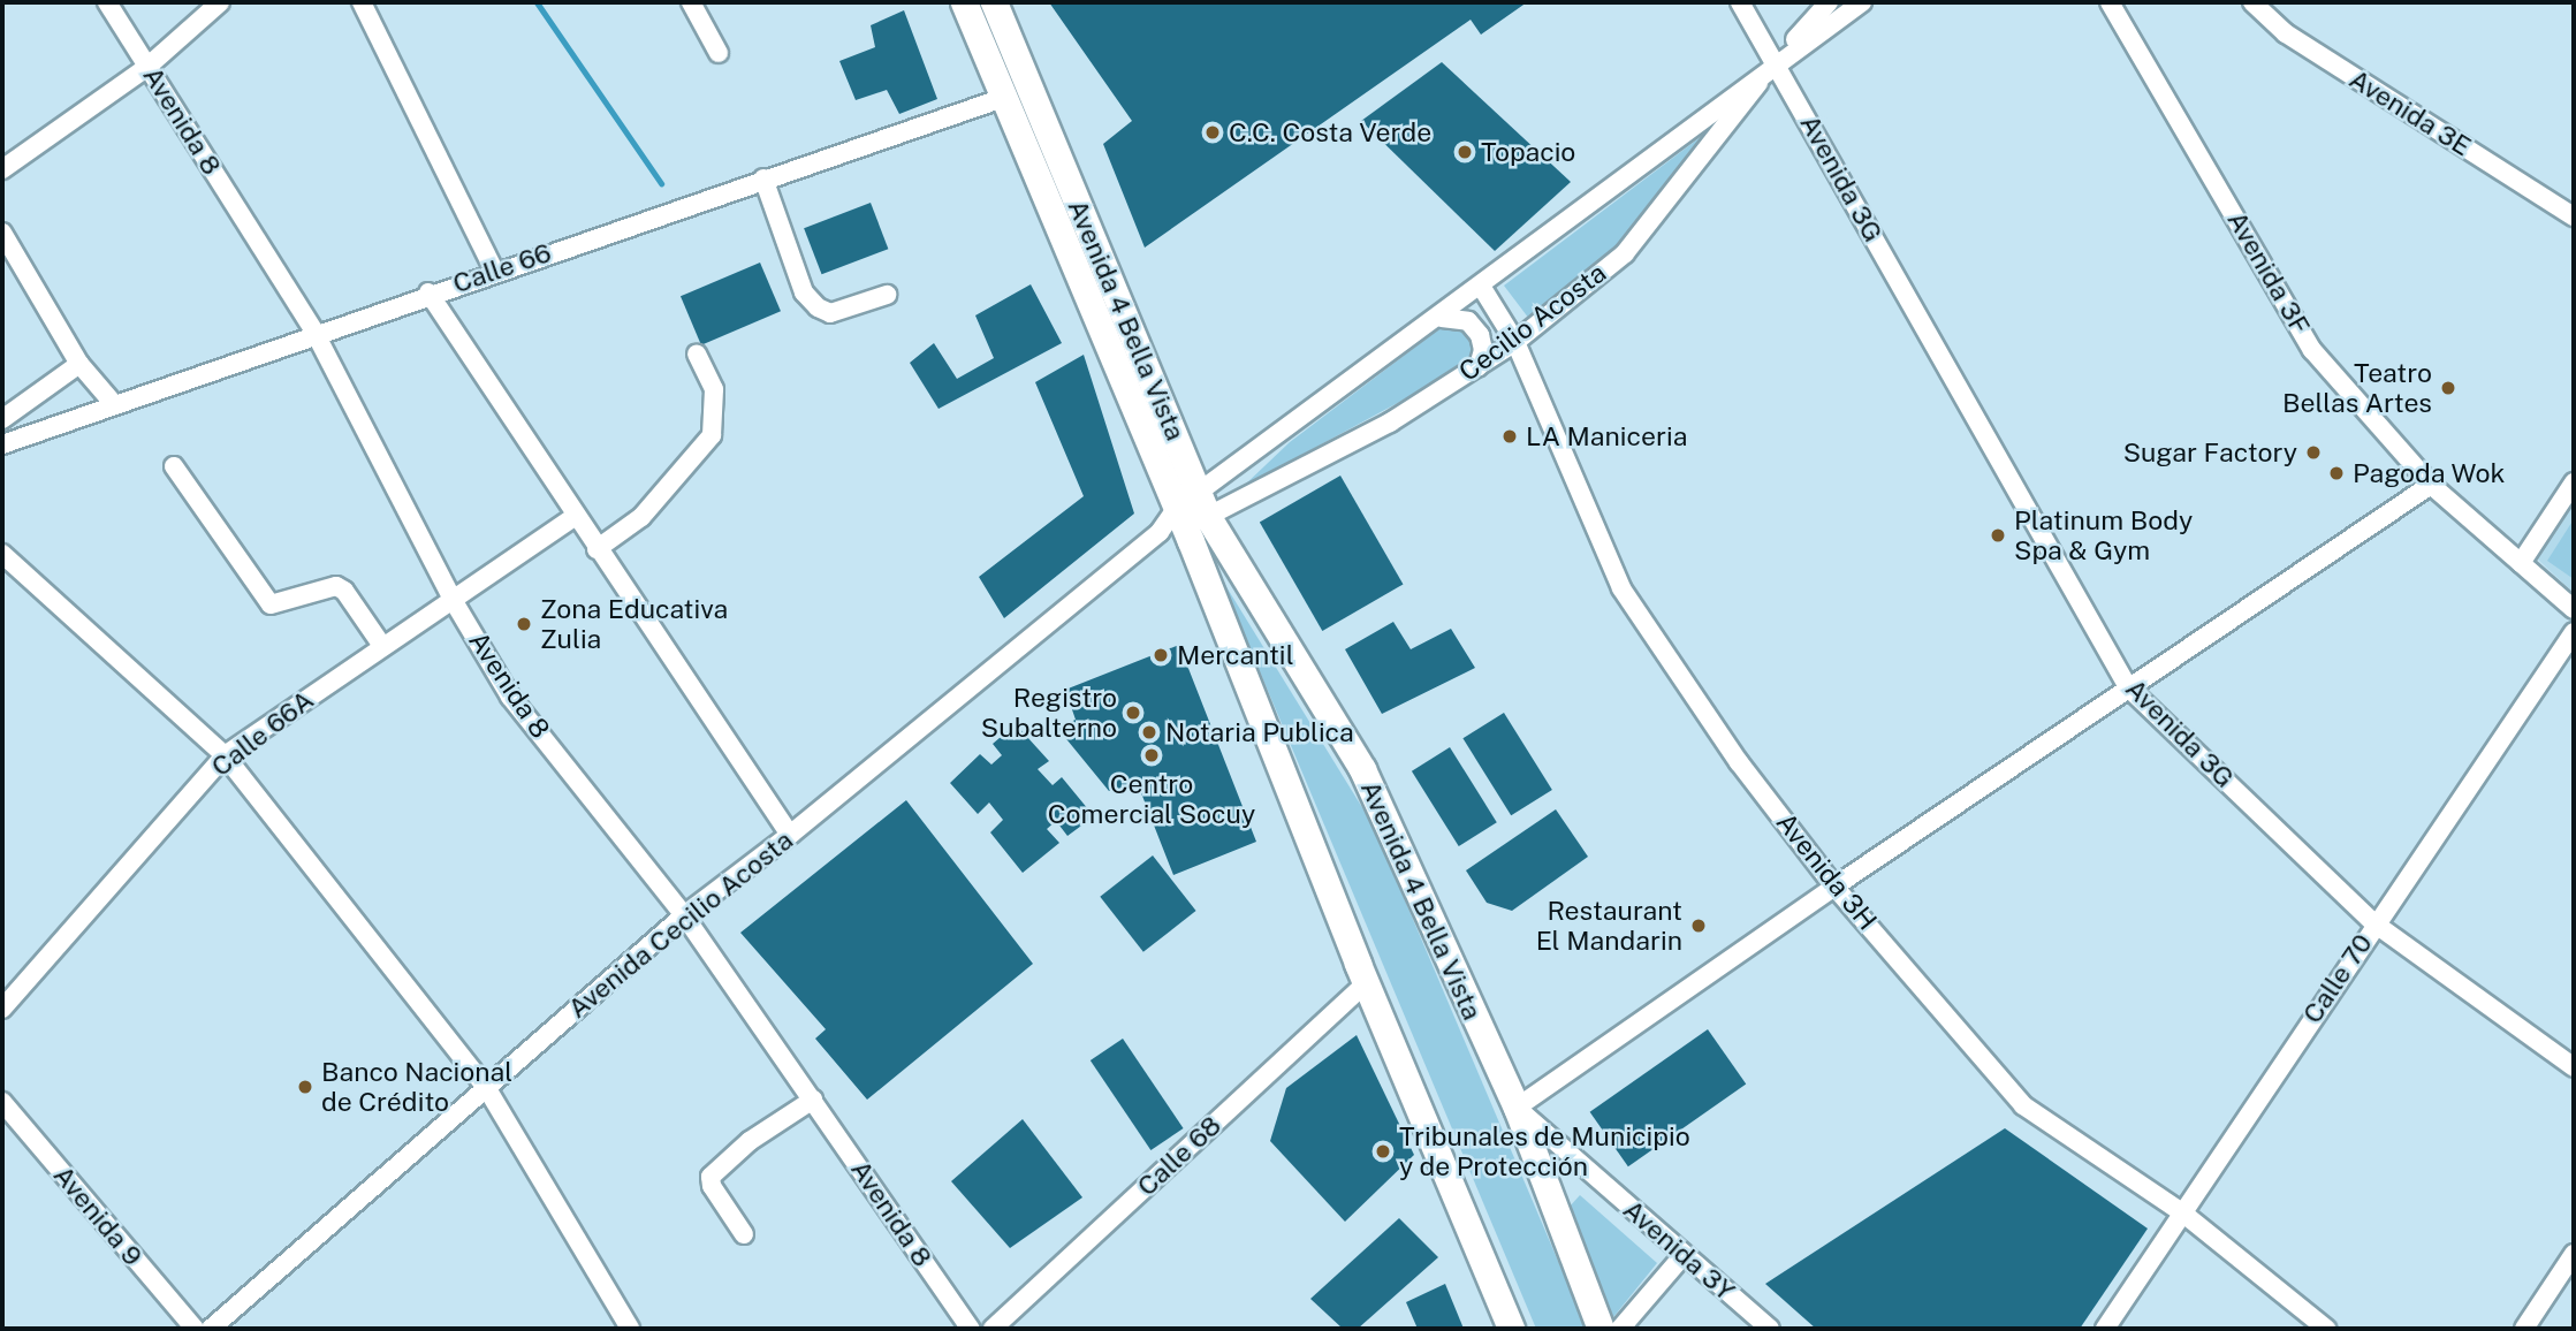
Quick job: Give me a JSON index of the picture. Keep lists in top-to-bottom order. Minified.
{"streets":{"street":["Avenida 3E","Avenida 8","Avenida 3G","Calle 66","Avenida 3F","Avenida 4 Bella Vista","Cecilio Acosta","Calle 66A","Avenida 3H","Avenida Cecilio Acosta","Calle 70","Calle 68","Avenida 9","Avenida 3Y"]},"crossings":[["Avenida 8","Calle 66"],["Avenida 8","Calle 66A"],["Avenida 8","Avenida Cecilio Acosta"],["Avenida 3G","Cecilio Acosta"],["Avenida 3G","Calle 70"],["Calle 66","Avenida 4 Bella Vista"],["Avenida 4 Bella Vista","Cecilio Acosta"],["Avenida 4 Bella Vista","Avenida Cecilio Acosta"],["Avenida 4 Bella Vista","Calle 68"],["Avenida 4 Bella Vista","Avenida 3Y"],["Cecilio Acosta","Avenida 3H"],["Cecilio Acosta","Avenida Cecilio Acosta"],["Avenida 3H","Calle 70"]],"places":["C.C. Costa Verde","Topacio","Teatro Bellas Artes","LA Maniceria","Sugar Factory","Pagoda Wok","Platinum Body Spa & Gym","Zona Educativa Zulia","Mercantil","Registro Subalterno","Notaria Publica","Centro Comercial Socuy","Restaurant El Mandarin","Banco Nacional de Crédito","Tribunales de Municipio y de Protección"]}
